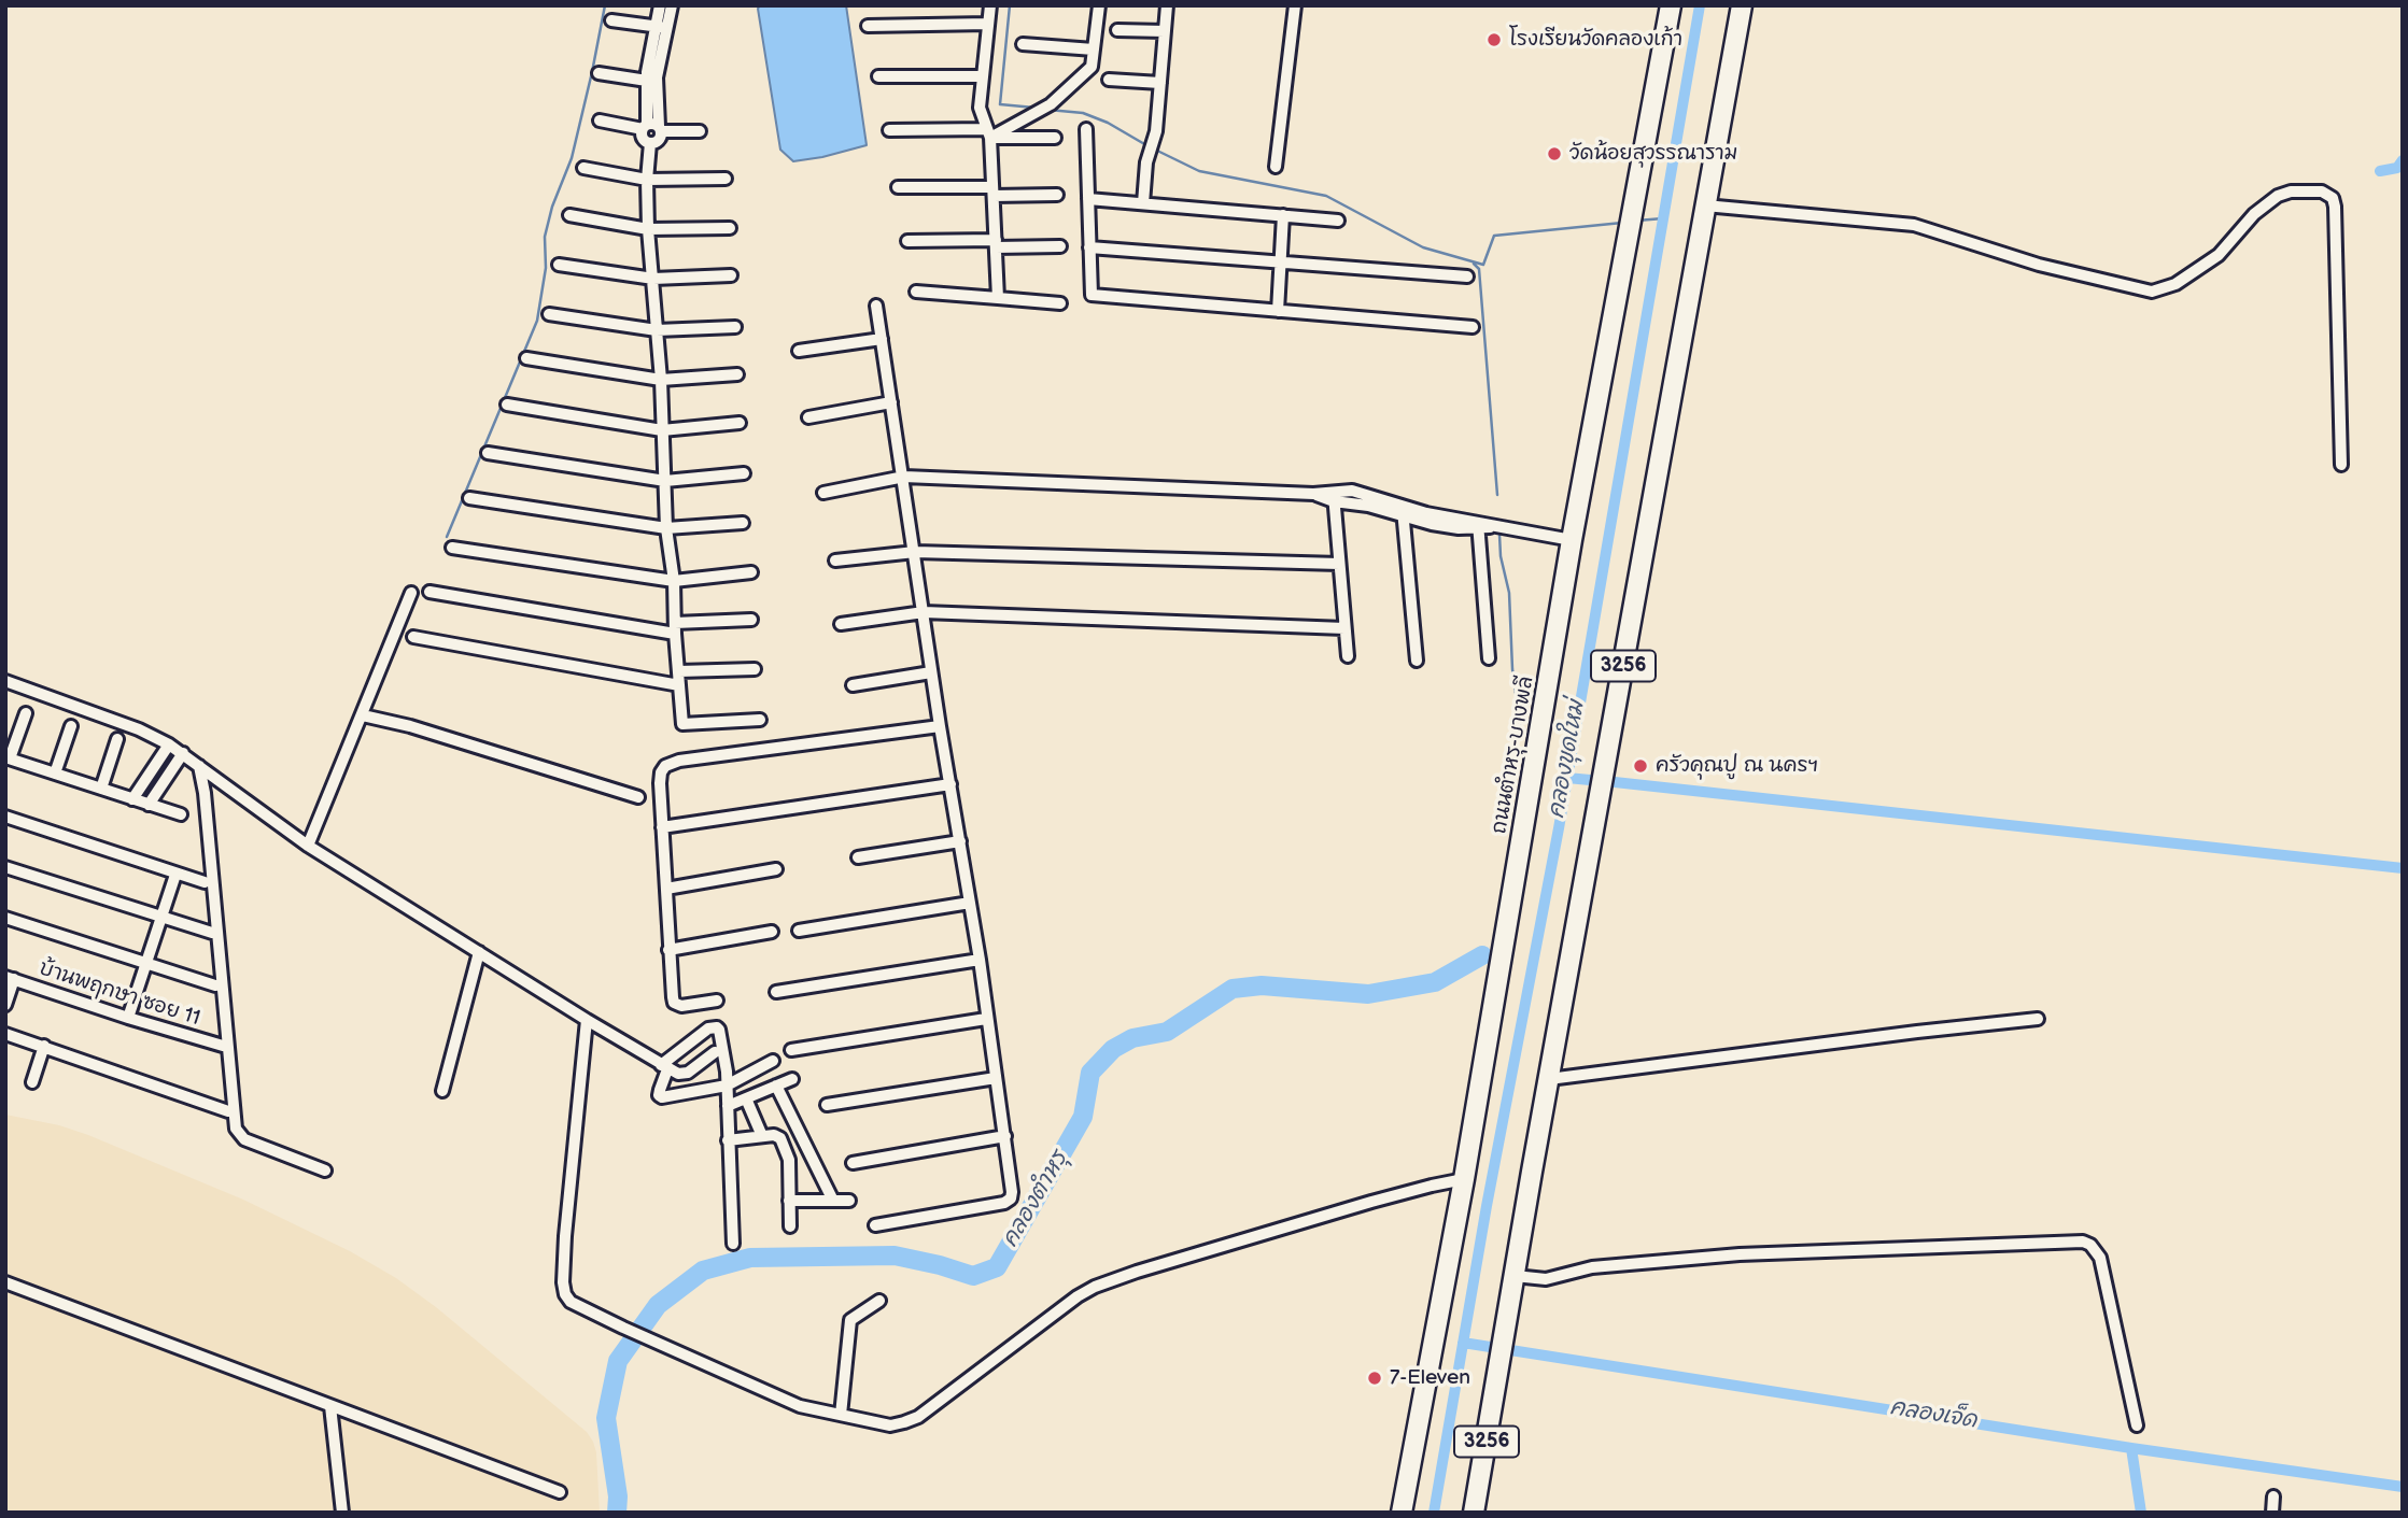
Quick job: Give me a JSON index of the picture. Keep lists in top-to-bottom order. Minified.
{"streets":{"main road":["3256","ถนนตำหรุ-บางพลี"],"street":["บ้านพฤกษา ซอย 11"]},"water":["คลองขุดใหม่","คลองตำหรุ","คลองเจ็ด"],"places":["โรงเรียนวัดคลองเก้า","วัดน้อยสุวรรณาราม","ครัวคุณปู ณ นครฯ","7-Eleven"]}
